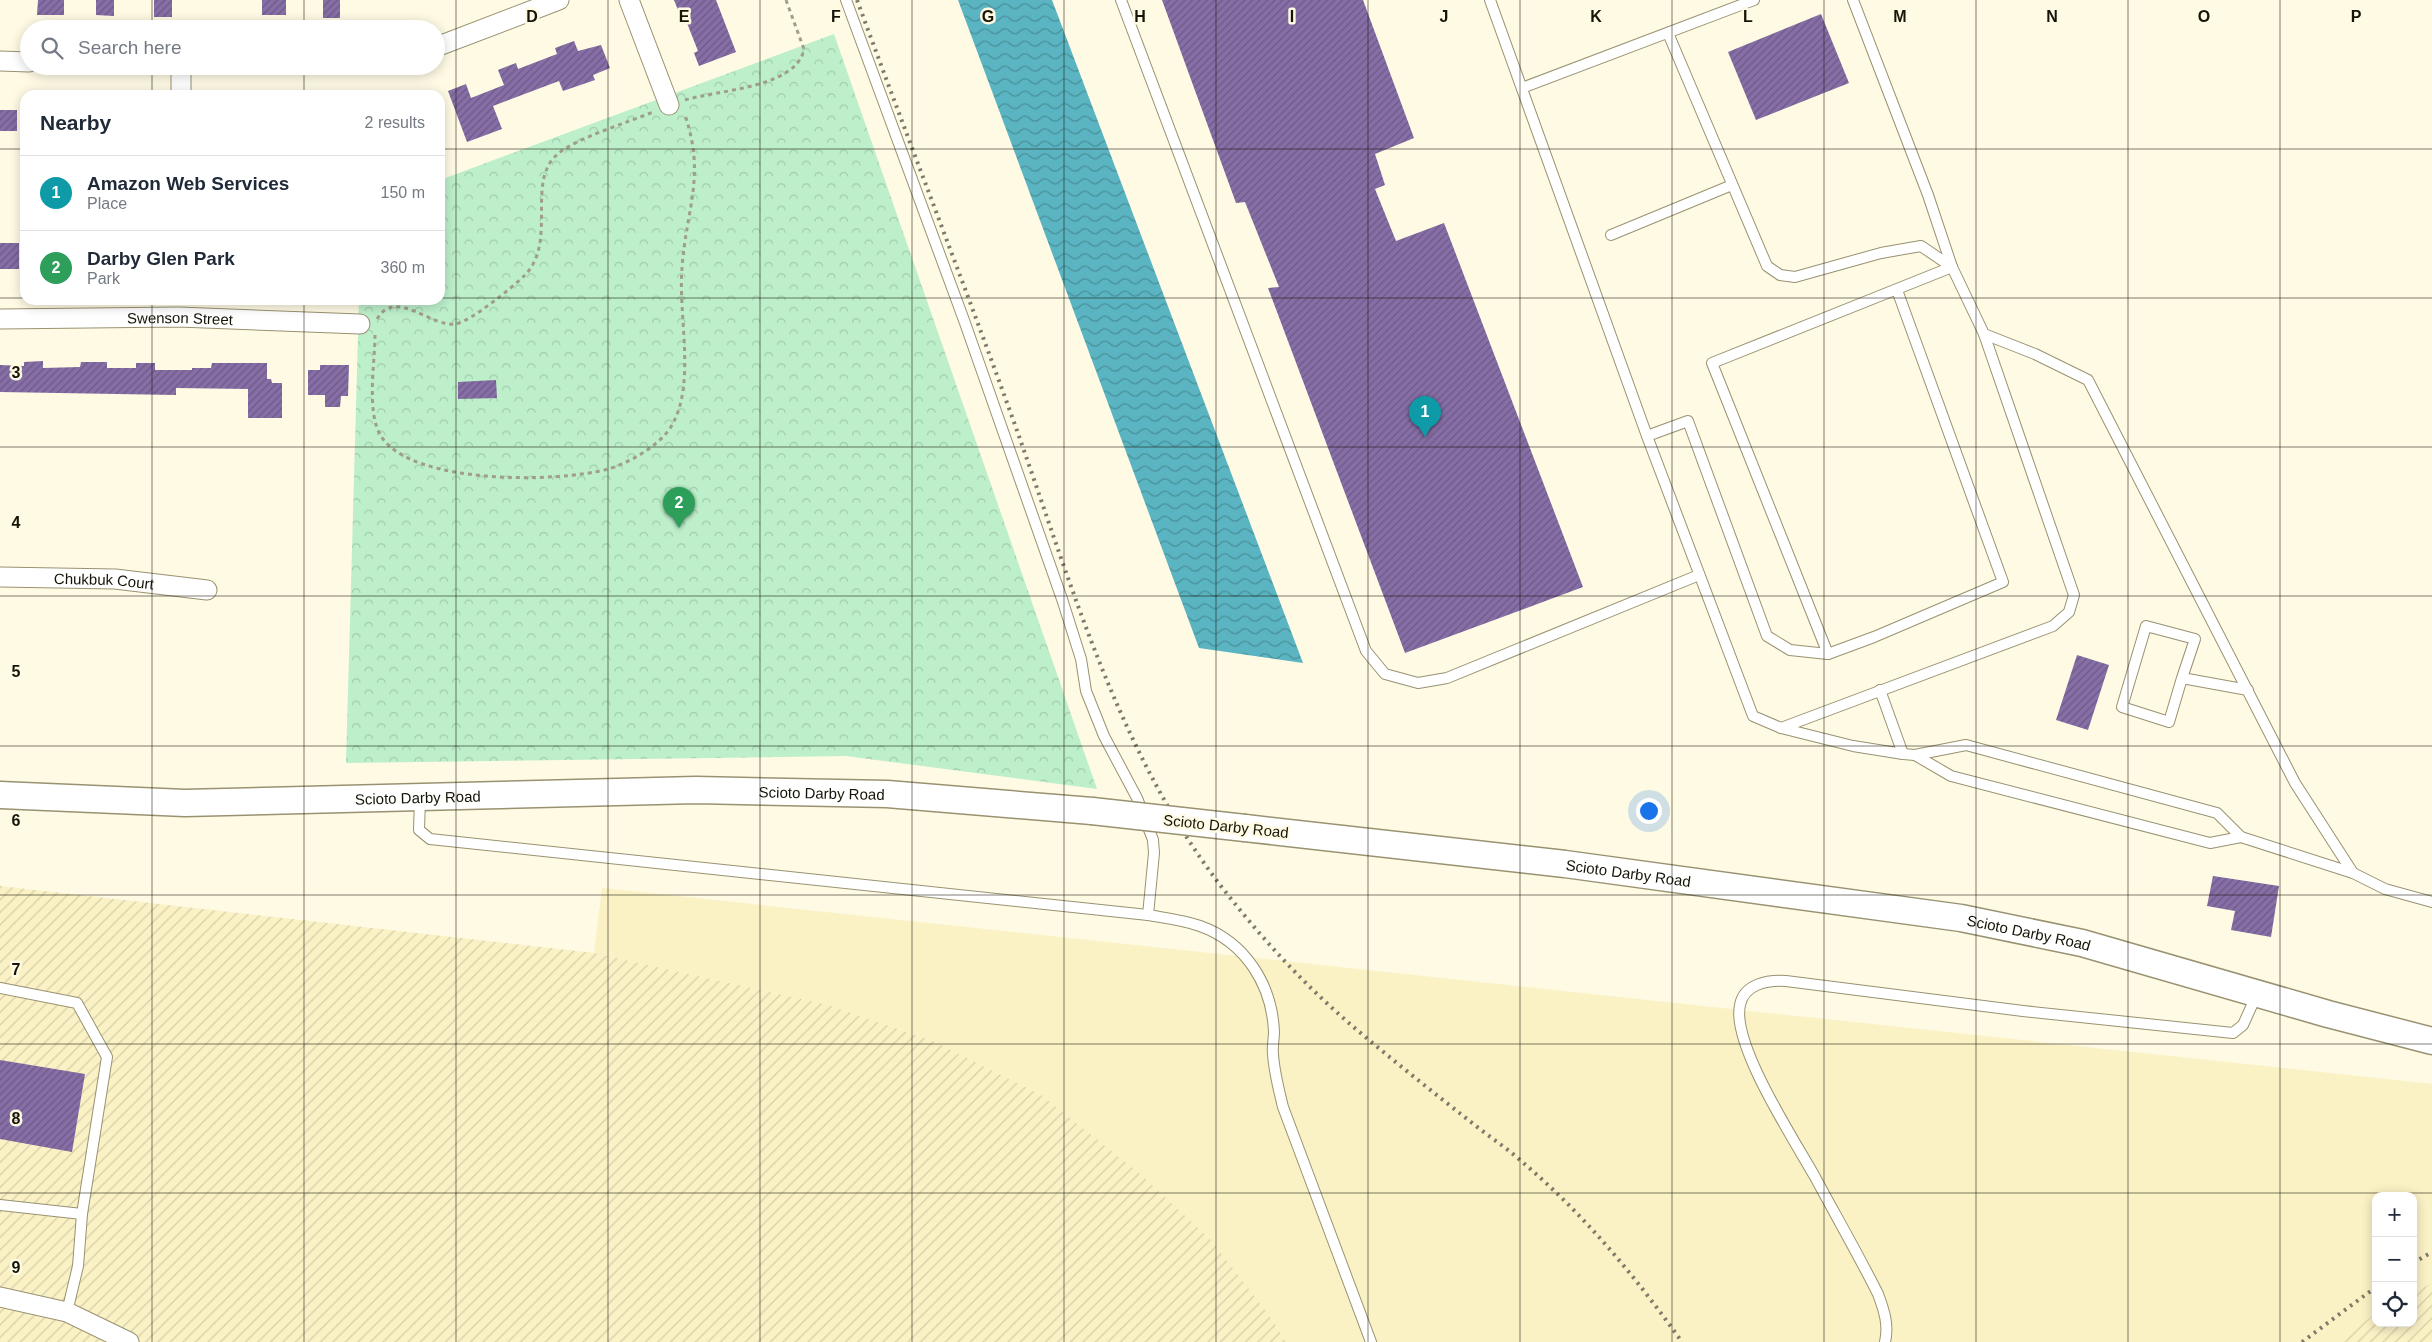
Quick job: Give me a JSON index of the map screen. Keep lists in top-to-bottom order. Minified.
{"streets":{"main road":["Scioto Darby Road"],"street":["Swenson Street","Chukbuk Court"]},"page":{"search":"Search here","heading":["Nearby","2 results"],"list":[{"mark":"1","name":"Amazon Web Services","note":"Place","value":"150 m"},{"mark":"2","name":"Darby Glen Park","note":"Park","value":"360 m"}],"pins":["1","2"],"map_buttons":["+","−"]},"grid":{"columns":["D","E","F","G","H","I","J","K","L","M","N","O","P"],"rows":["3","4","5","6","7","8","9"]}}
